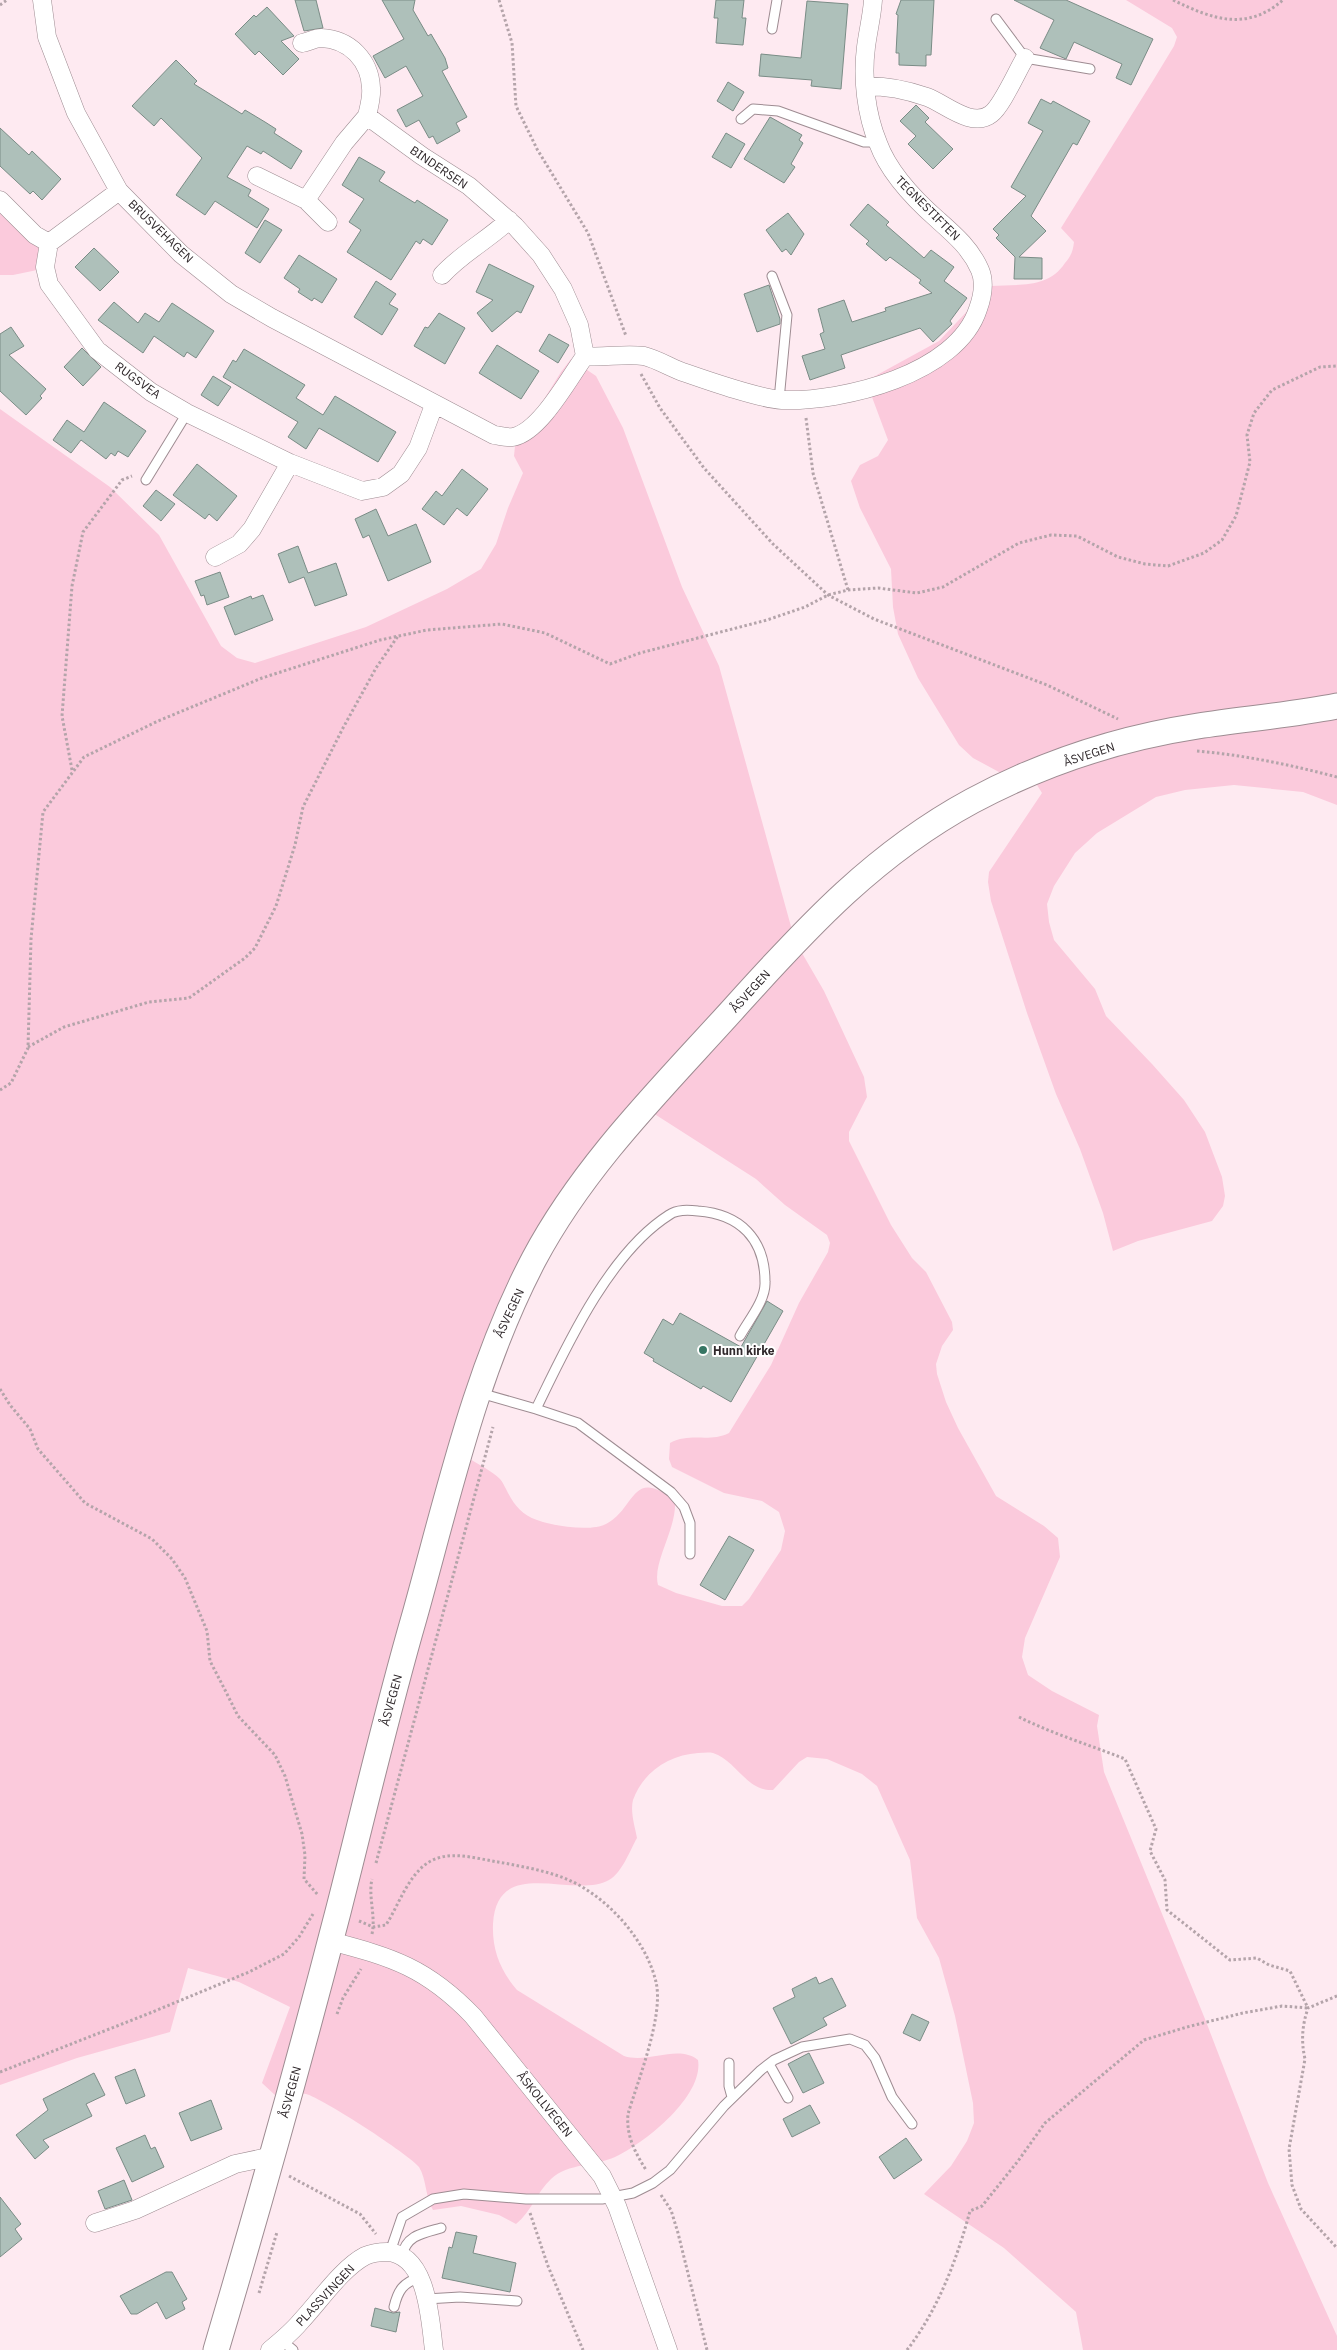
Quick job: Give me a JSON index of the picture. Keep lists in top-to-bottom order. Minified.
{"streets":{"main road":["ÅSVEGEN"],"street":["BINDERSEN","TEGNESTIFTEN","BRUSVEHAGEN","RUGSVEA","ÅSKOLLVEGEN","PLASSVINGEN"]},"crossings":[["BINDERSEN","TEGNESTIFTEN"],["BRUSVEHAGEN","RUGSVEA"],["ÅSVEGEN","ÅSKOLLVEGEN"]],"places":["Hunn kirke"]}
